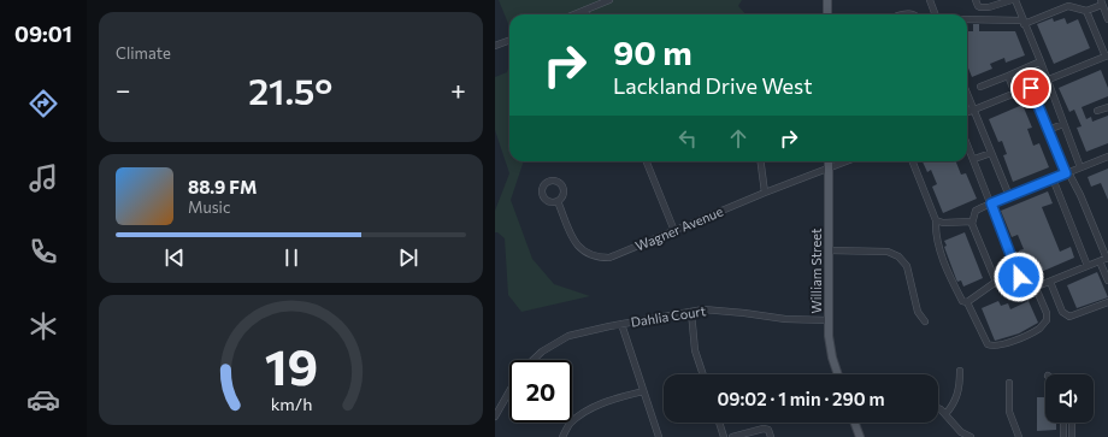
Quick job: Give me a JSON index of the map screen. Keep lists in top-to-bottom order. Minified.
{"streets":{"main road":["William Street"],"street":["Wagner Avenue","Dahlia Court"]},"crossings":[["Wagner Avenue","William Street"],["William Street","Dahlia Court"]],"page":{"tabs":"09:01","tile":"Climate","turn":["90 m","Lackland Drive West"],"heat":["−","21.5°","+"],"song":["88.9 FM","Music"],"limit":"20","trip":"09:02 · 1 min · 290 m","gauge":["19","km/h"]}}
